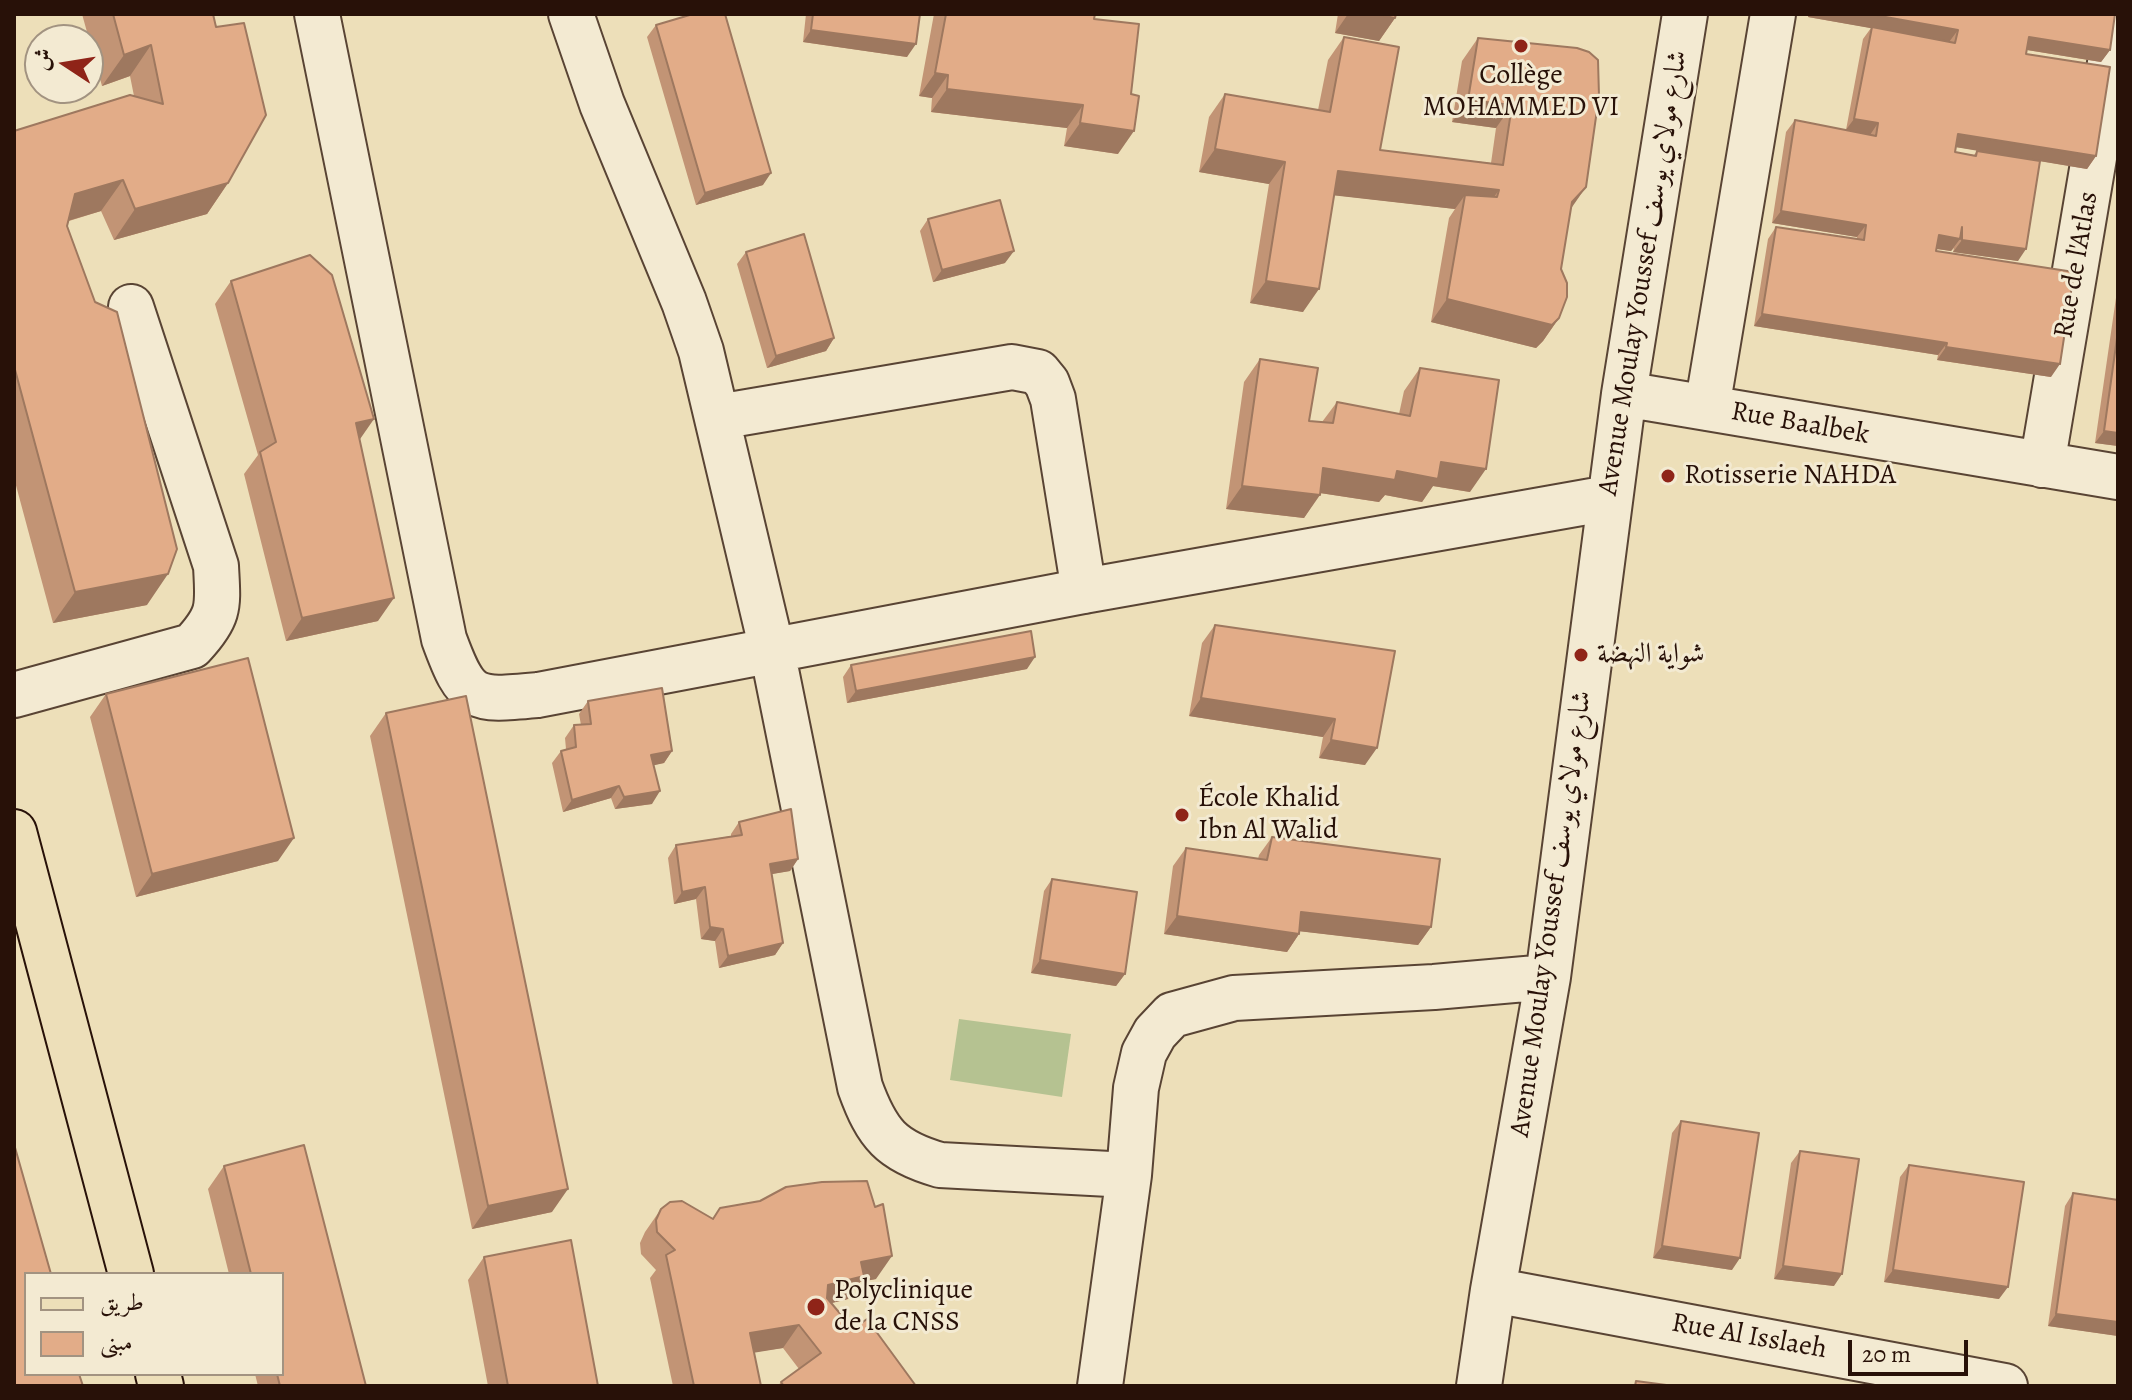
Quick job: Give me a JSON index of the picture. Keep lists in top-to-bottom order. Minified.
{"streets":{"street":["Rue de l'Atlas","Avenue Moulay Youssef شارع مولاي يوسف","Rue Baalbek","Rue Al Isslaeh"]},"crossings":[["Rue de l'Atlas","Rue Baalbek"],["Avenue Moulay Youssef شارع مولاي يوسف","Rue Baalbek"],["Avenue Moulay Youssef شارع مولاي يوسف","Rue Al Isslaeh"]],"places":["Collège MOHAMMED VI","Rotisserie NAHDA","شواية النهضة","École Khalid Ibn Al Walid","Polyclinique de la CNSS"],"legend":["طريق","مبنى"],"scale_bar":"20 m","north":"left"}
